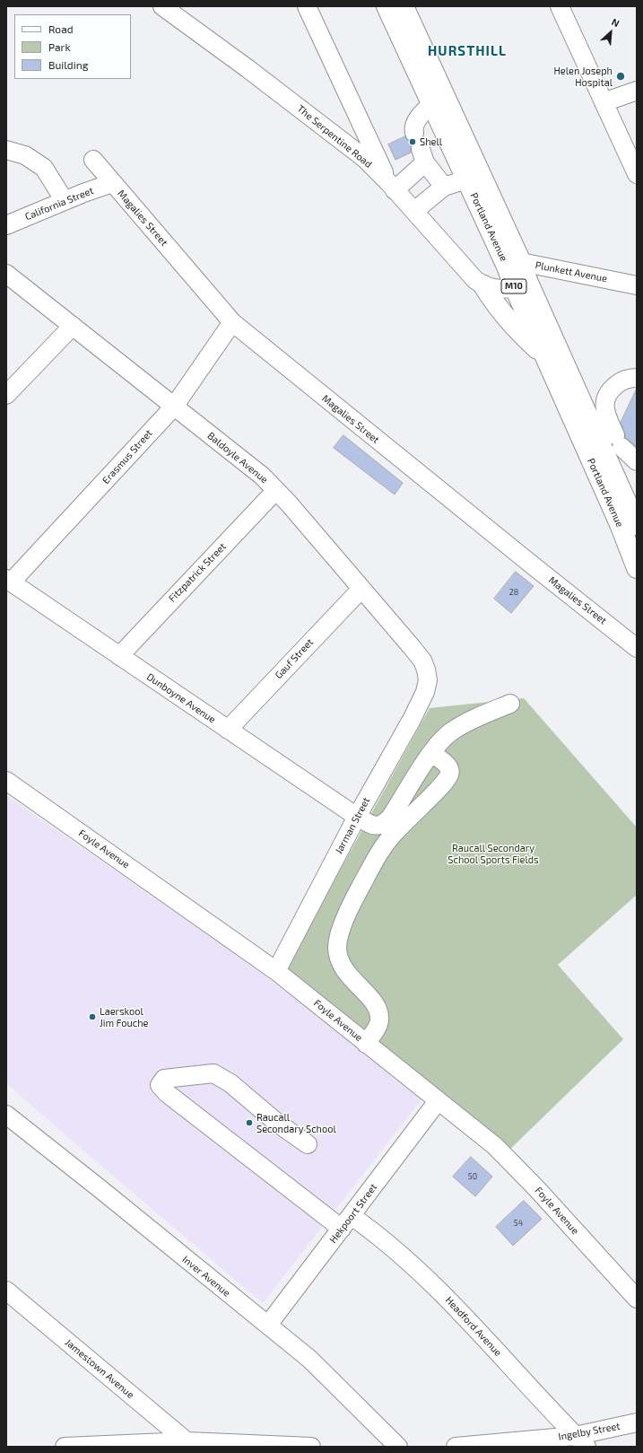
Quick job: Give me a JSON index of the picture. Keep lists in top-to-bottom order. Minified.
{"streets":{"main road":["Portland Avenue","M10"],"street":["The Serpentine Road","California Street","Magalies Street","Plunkett Avenue","Erasmus Street","Baldoyle Avenue","Fitzpatrick Street","Gauf Street","Dunboyne Avenue","Jarman Street","Foyle Avenue","Hekpoort Street","Inver Avenue","Headford Avenue","Jamestown Avenue","Ingelby Street"]},"crossings":[["California Street","Magalies Street"],["Magalies Street","Erasmus Street"],["Portland Avenue","Plunkett Avenue"],["Erasmus Street","Baldoyle Avenue"],["Erasmus Street","Dunboyne Avenue"],["Baldoyle Avenue","Fitzpatrick Street"],["Baldoyle Avenue","Gauf Street"],["Baldoyle Avenue","Jarman Street"],["Fitzpatrick Street","Dunboyne Avenue"],["Gauf Street","Dunboyne Avenue"],["Dunboyne Avenue","Jarman Street"],["Jarman Street","Foyle Avenue"],["Foyle Avenue","Hekpoort Street"],["Hekpoort Street","Inver Avenue"],["Hekpoort Street","Headford Avenue"],["Headford Avenue","Ingelby Street"]],"districts":["HURSTHILL"],"parks":["Raucall Secondary School Sports Fields"],"places":["Helen Joseph Hospital","Shell","Laerskool Jim Fouche","Raucall Secondary School"],"house_numbers":["28","50","54"],"legend":["Road","Park","Building"],"north":"top right"}
